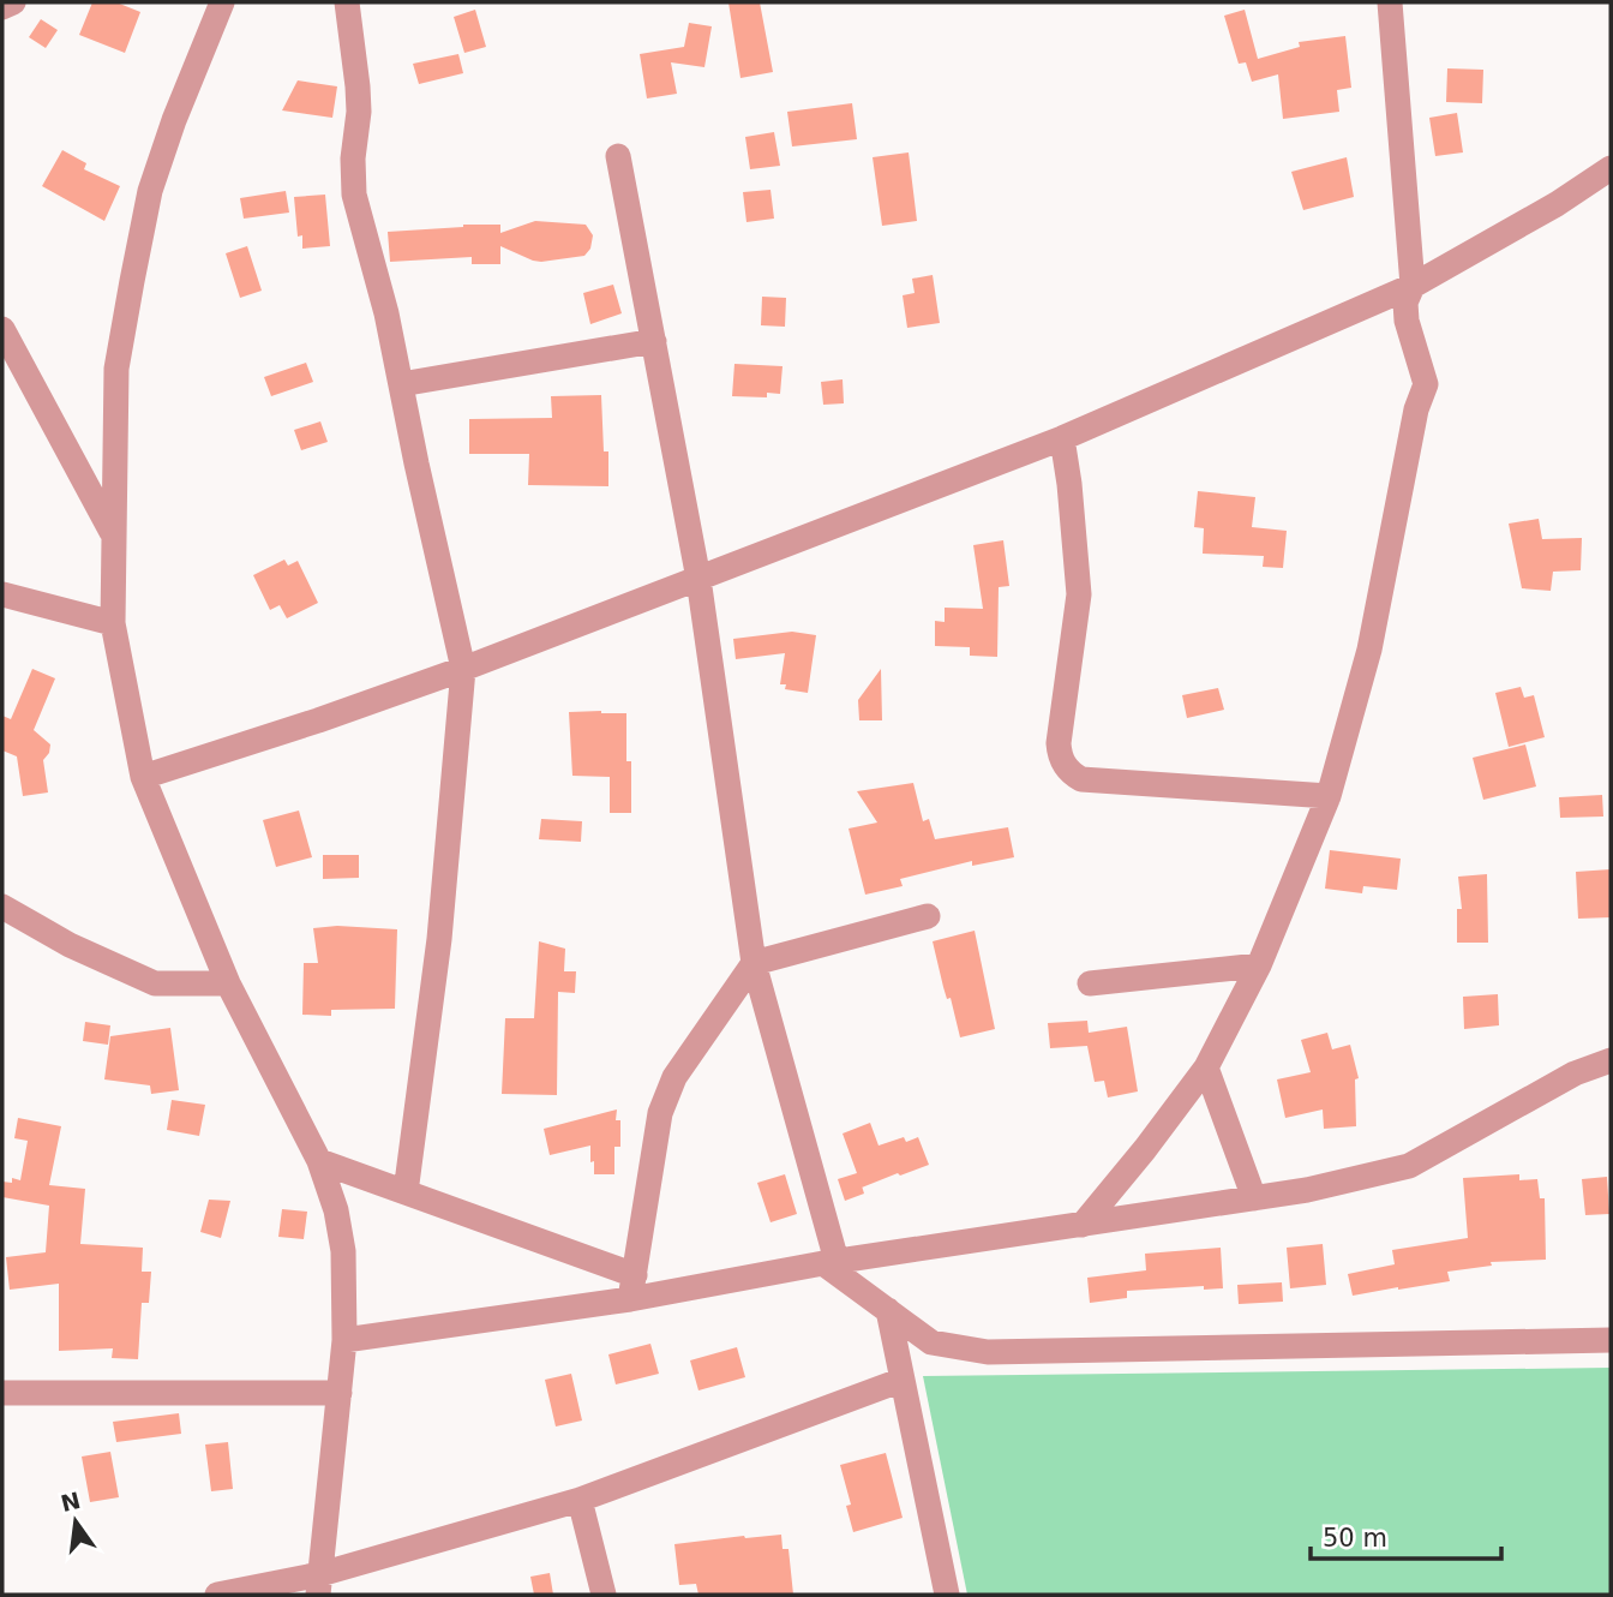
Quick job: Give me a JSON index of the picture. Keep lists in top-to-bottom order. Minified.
{"scale_bar":"50 m","north":"top"}
